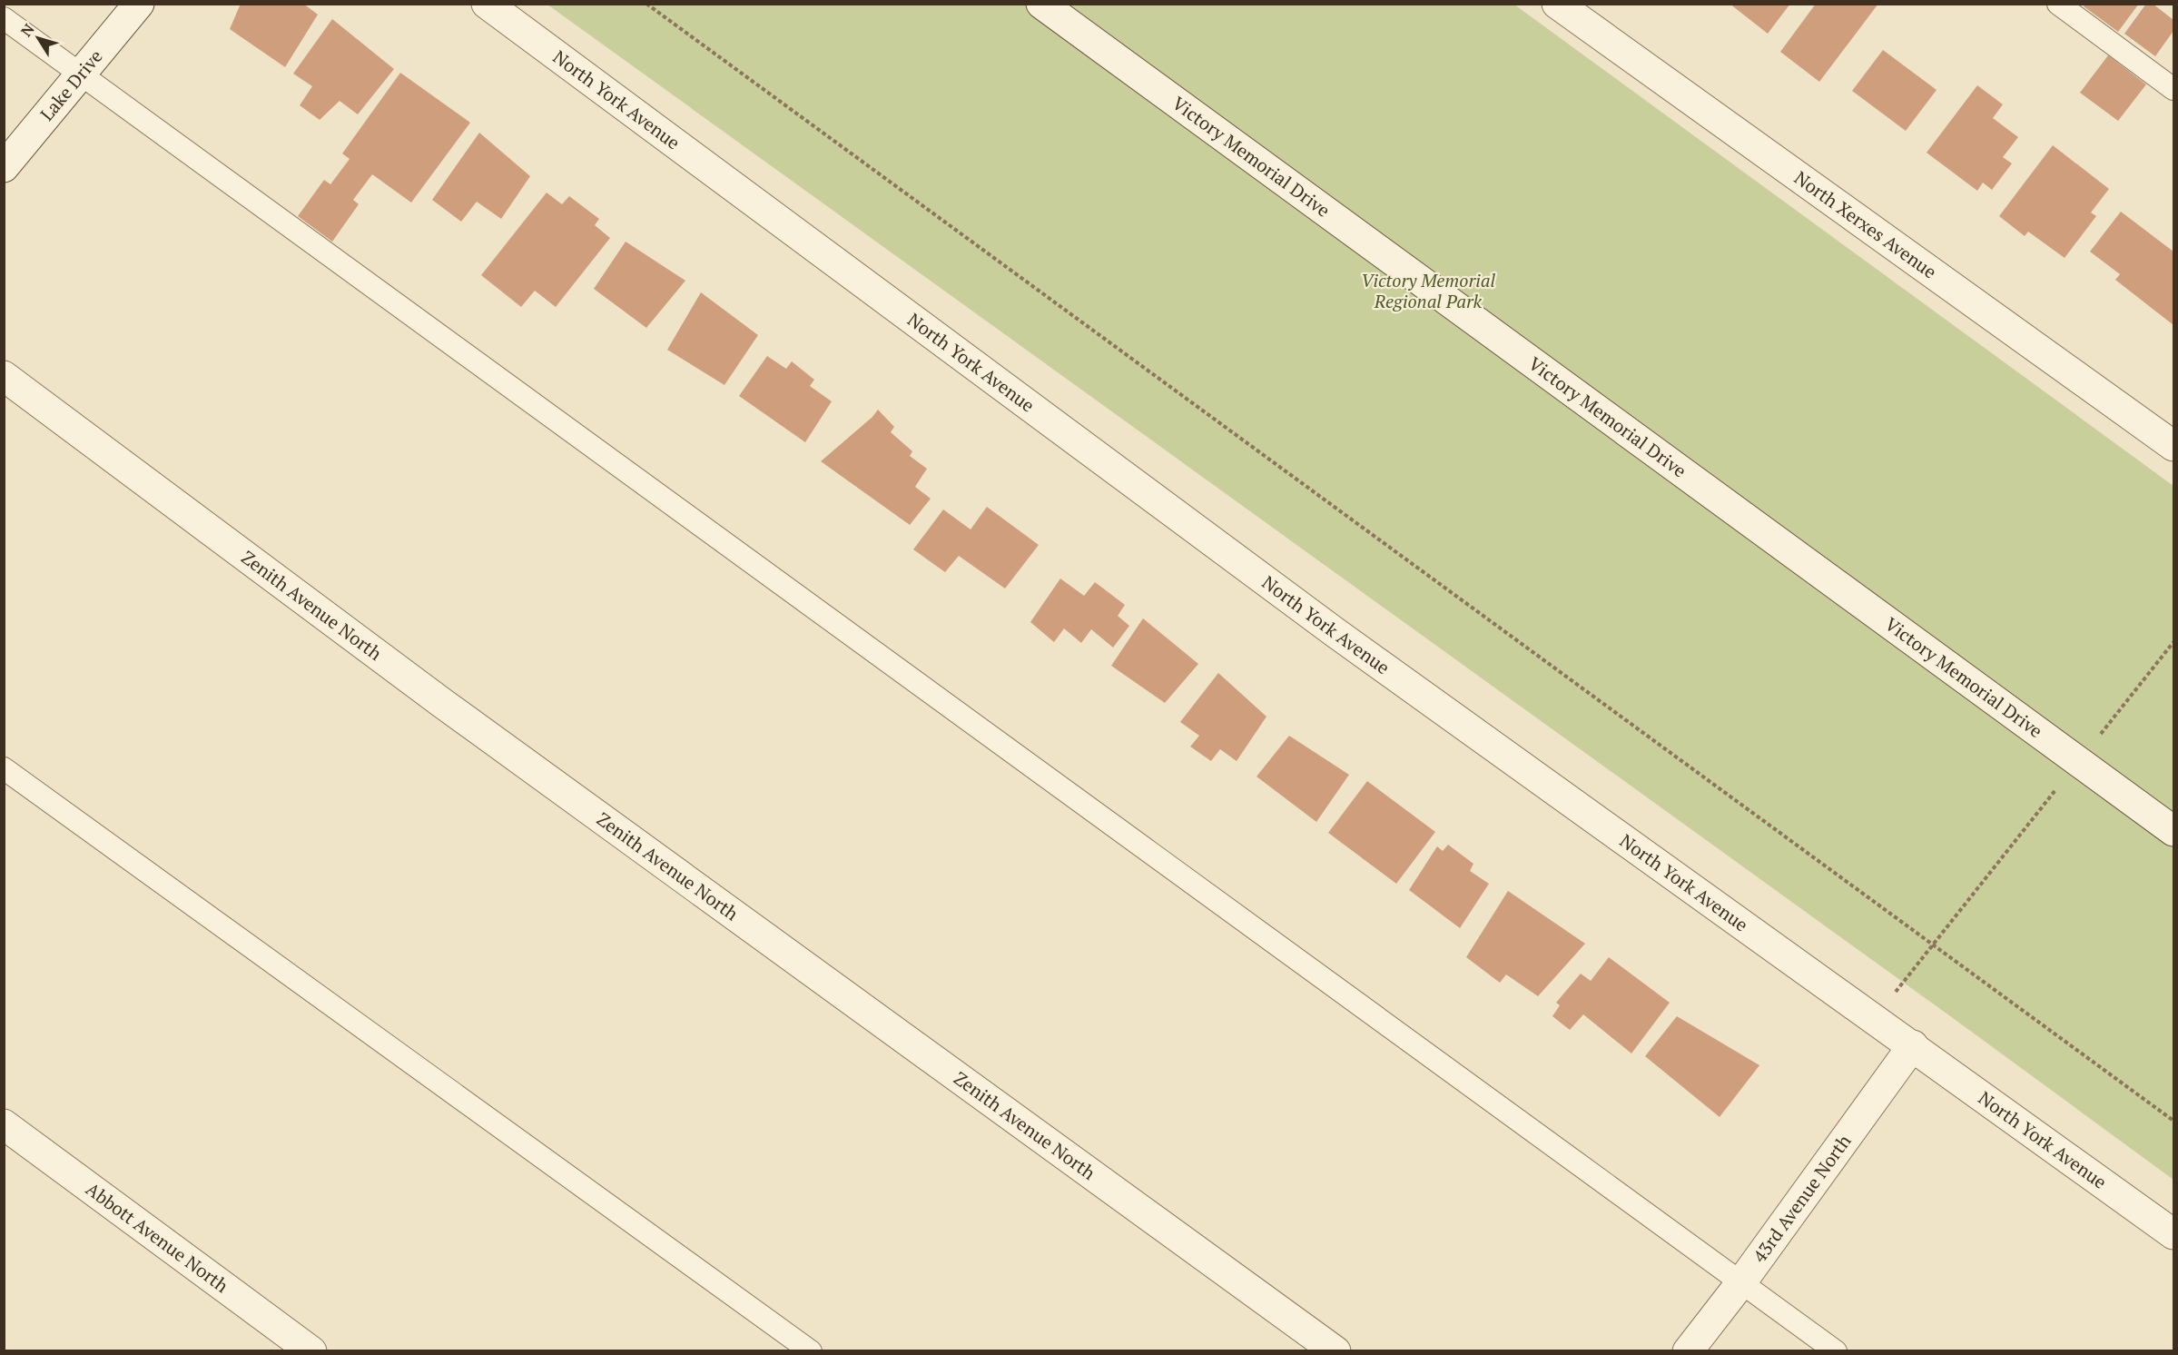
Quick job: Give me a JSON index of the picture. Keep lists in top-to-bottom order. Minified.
{"streets":{"street":["Lake Drive","North York Avenue","Victory Memorial Drive","North Xerxes Avenue","Zenith Avenue North","43rd Avenue North","Abbott Avenue North"]},"crossings":[["North York Avenue","43rd Avenue North"]],"parks":["Victory Memorial Regional Park"],"north":"top left"}
